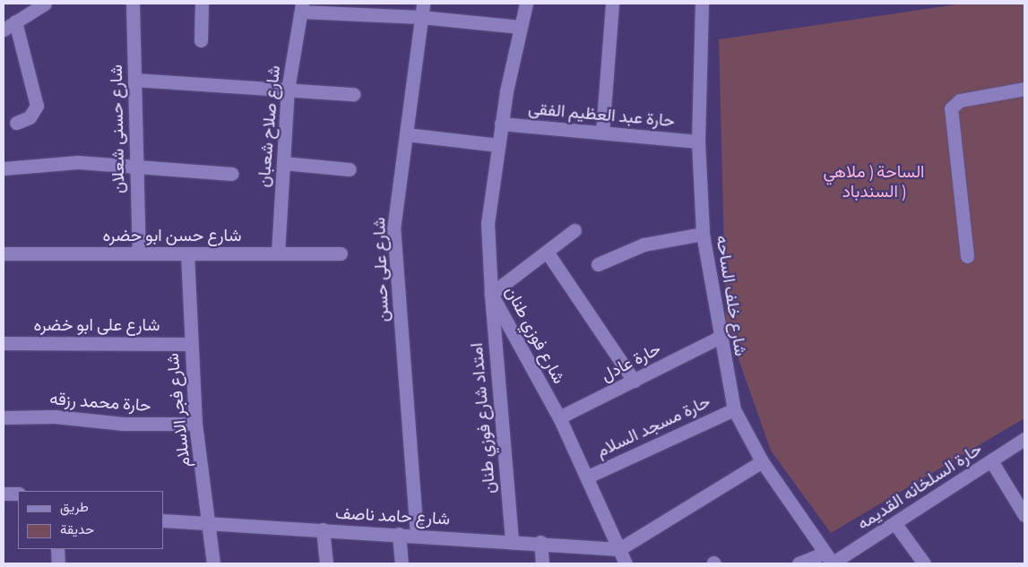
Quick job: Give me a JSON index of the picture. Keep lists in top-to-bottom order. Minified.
{"streets":{"street":["حارة عبد العظيم الفقى","شارع صلاح شعبان","شارع حسنى شعلان","شارع حسن ابو حضره","شارع على حسن","شارع خلف الساحه","شارع على ابو خضره","شارع فوزي طنان","حارة عادل","حارة محمد رزقه","شارع فجر الاسلام","امتداد شارع فوزي طنان","حارة مسجد السلام","حارة السلخانه القديمه","شارع حامد ناصف"]},"crossings":[["حارة عبد العظيم الفقى","شارع خلف الساحه"],["حارة عبد العظيم الفقى","شارع فوزي طنان"],["شارع صلاح شعبان","شارع حسن ابو حضره"],["شارع حسنى شعلان","شارع حسن ابو حضره"],["شارع حسن ابو حضره","شارع فجر الاسلام"],["شارع على حسن","شارع حامد ناصف"],["شارع خلف الساحه","حارة عادل"],["شارع خلف الساحه","حارة مسجد السلام"],["شارع خلف الساحه","حارة السلخانه القديمه"],["شارع على ابو خضره","شارع فجر الاسلام"],["شارع فوزي طنان","حارة عادل"],["شارع فوزي طنان","امتداد شارع فوزي طنان"],["شارع فوزي طنان","حارة مسجد السلام"],["شارع فوزي طنان","شارع حامد ناصف"],["حارة محمد رزقه","شارع فجر الاسلام"],["شارع فجر الاسلام","شارع حامد ناصف"],["امتداد شارع فوزي طنان","شارع حامد ناصف"]],"parks":["الساحة ( ملاهي السندباد )"],"legend":["طريق","حديقة"]}
